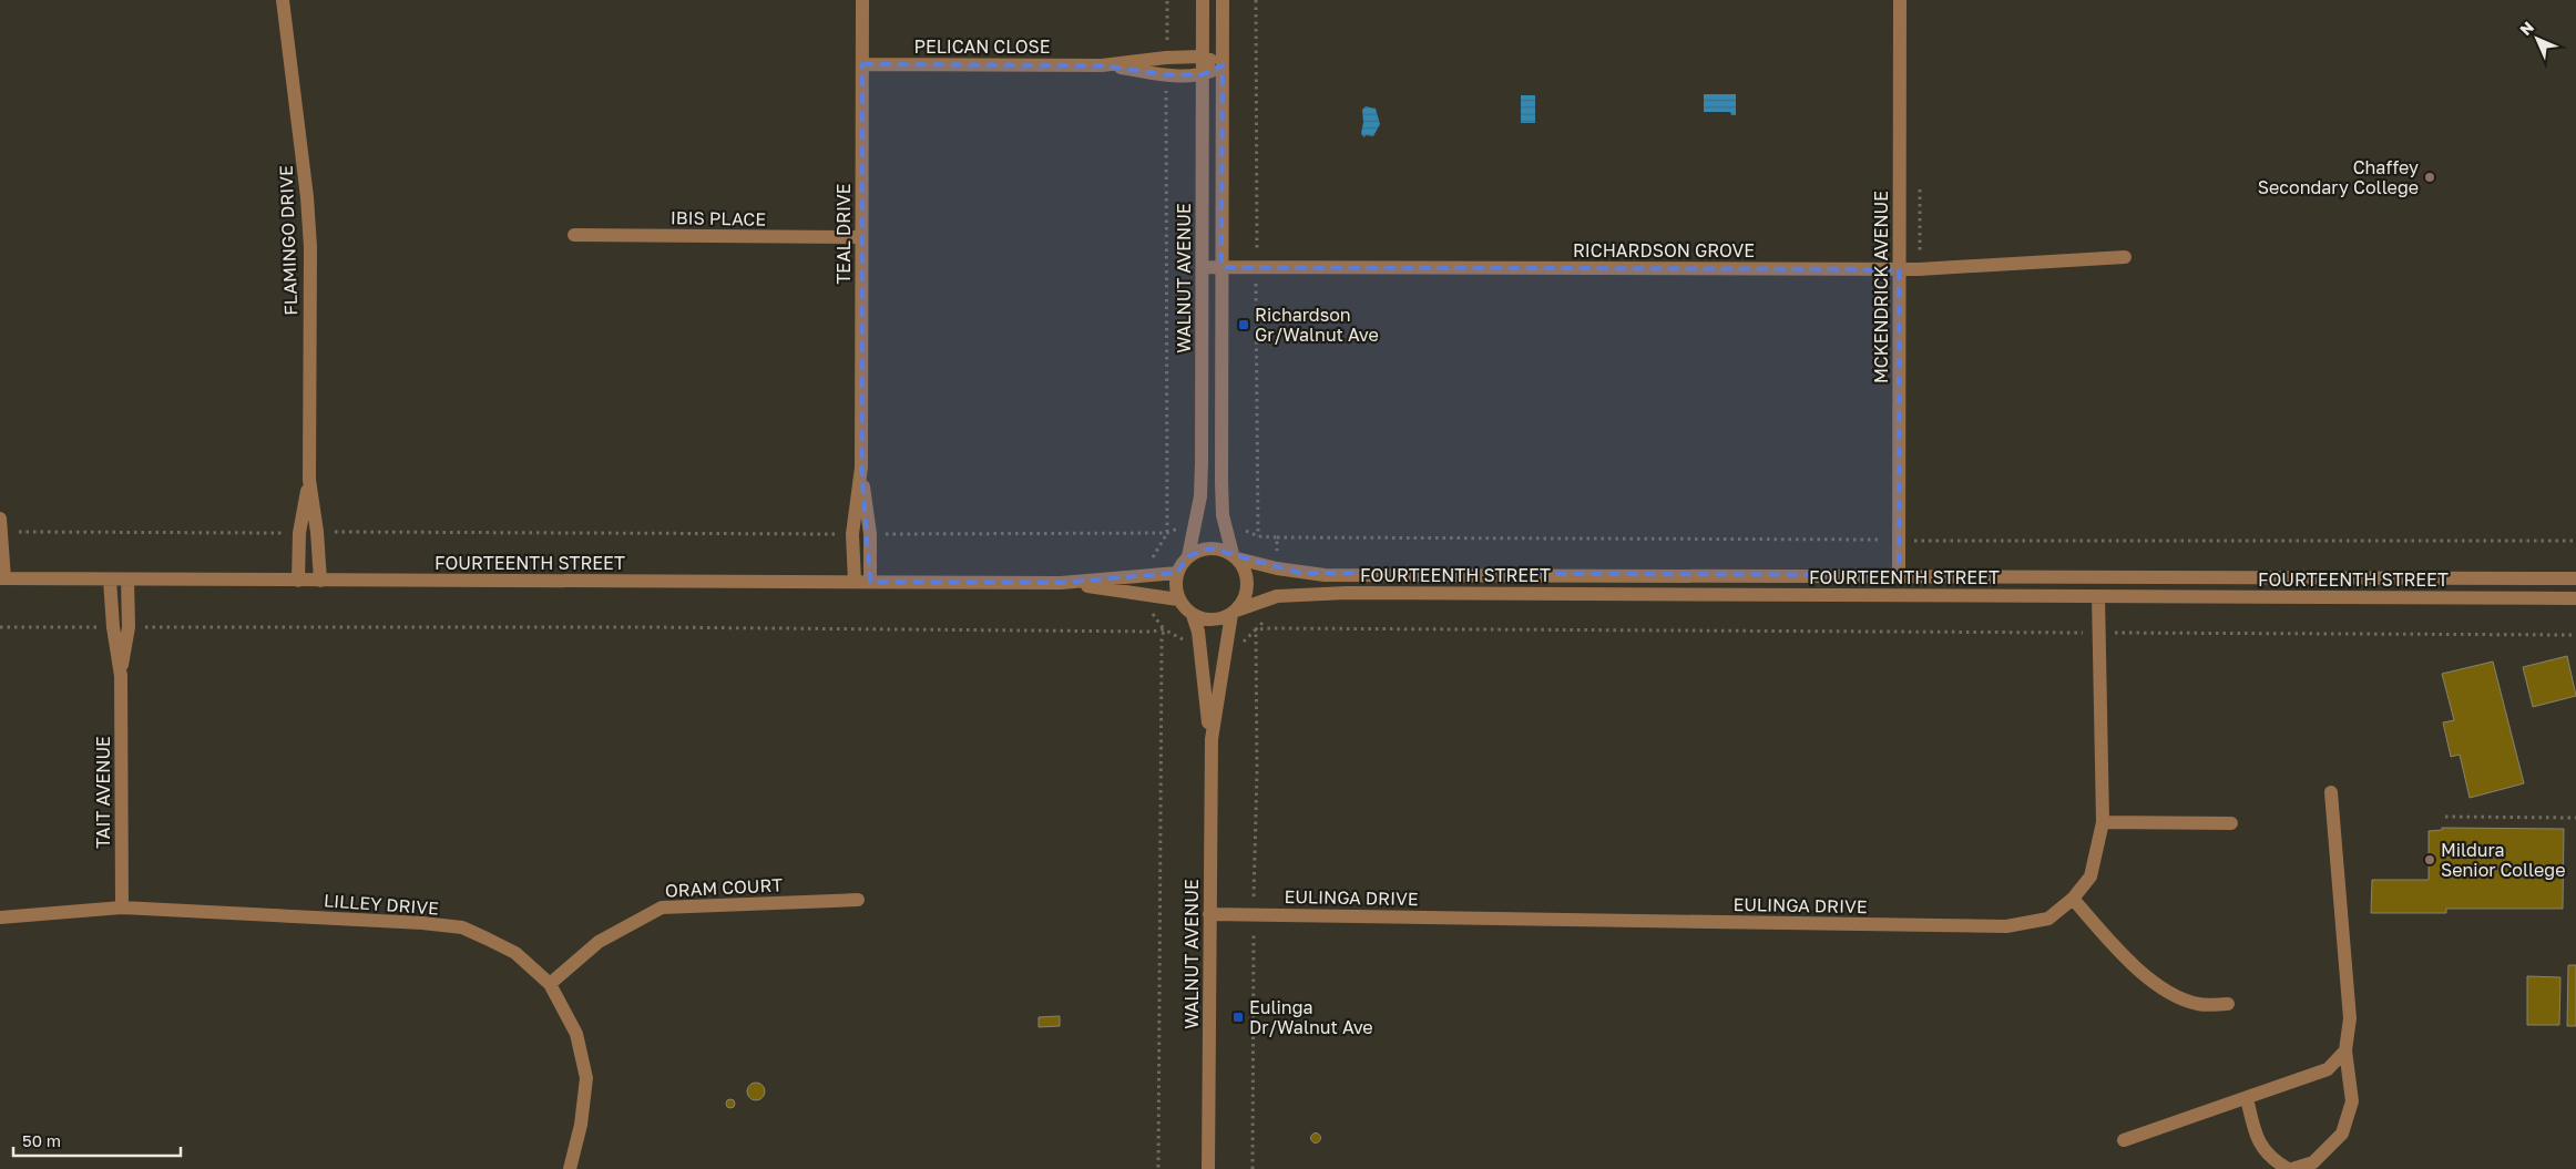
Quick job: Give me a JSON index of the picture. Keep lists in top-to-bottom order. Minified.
{"streets":{"street":["PELICAN CLOSE","IBIS PLACE","TEAL DRIVE","FLAMINGO DRIVE","RICHARDSON GROVE","WALNUT AVENUE","MCKENDRICK AVENUE","FOURTEENTH STREET","TAIT AVENUE","ORAM COURT","EULINGA DRIVE","LILLEY DRIVE"]},"crossings":[["PELICAN CLOSE","TEAL DRIVE"],["PELICAN CLOSE","WALNUT AVENUE"],["IBIS PLACE","TEAL DRIVE"],["TEAL DRIVE","FOURTEENTH STREET"],["FLAMINGO DRIVE","FOURTEENTH STREET"],["RICHARDSON GROVE","WALNUT AVENUE"],["RICHARDSON GROVE","MCKENDRICK AVENUE"],["WALNUT AVENUE","FOURTEENTH STREET"],["WALNUT AVENUE","EULINGA DRIVE"],["MCKENDRICK AVENUE","FOURTEENTH STREET"],["FOURTEENTH STREET","TAIT AVENUE"],["FOURTEENTH STREET","EULINGA DRIVE"],["TAIT AVENUE","LILLEY DRIVE"],["ORAM COURT","LILLEY DRIVE"]],"places":{"other":["Chaffey Secondary College","Mildura Senior College"],"transit":["Richardson Gr/Walnut Ave","Eulinga Dr/Walnut Ave"]},"scale_bar":"50 m","north":"top left"}
